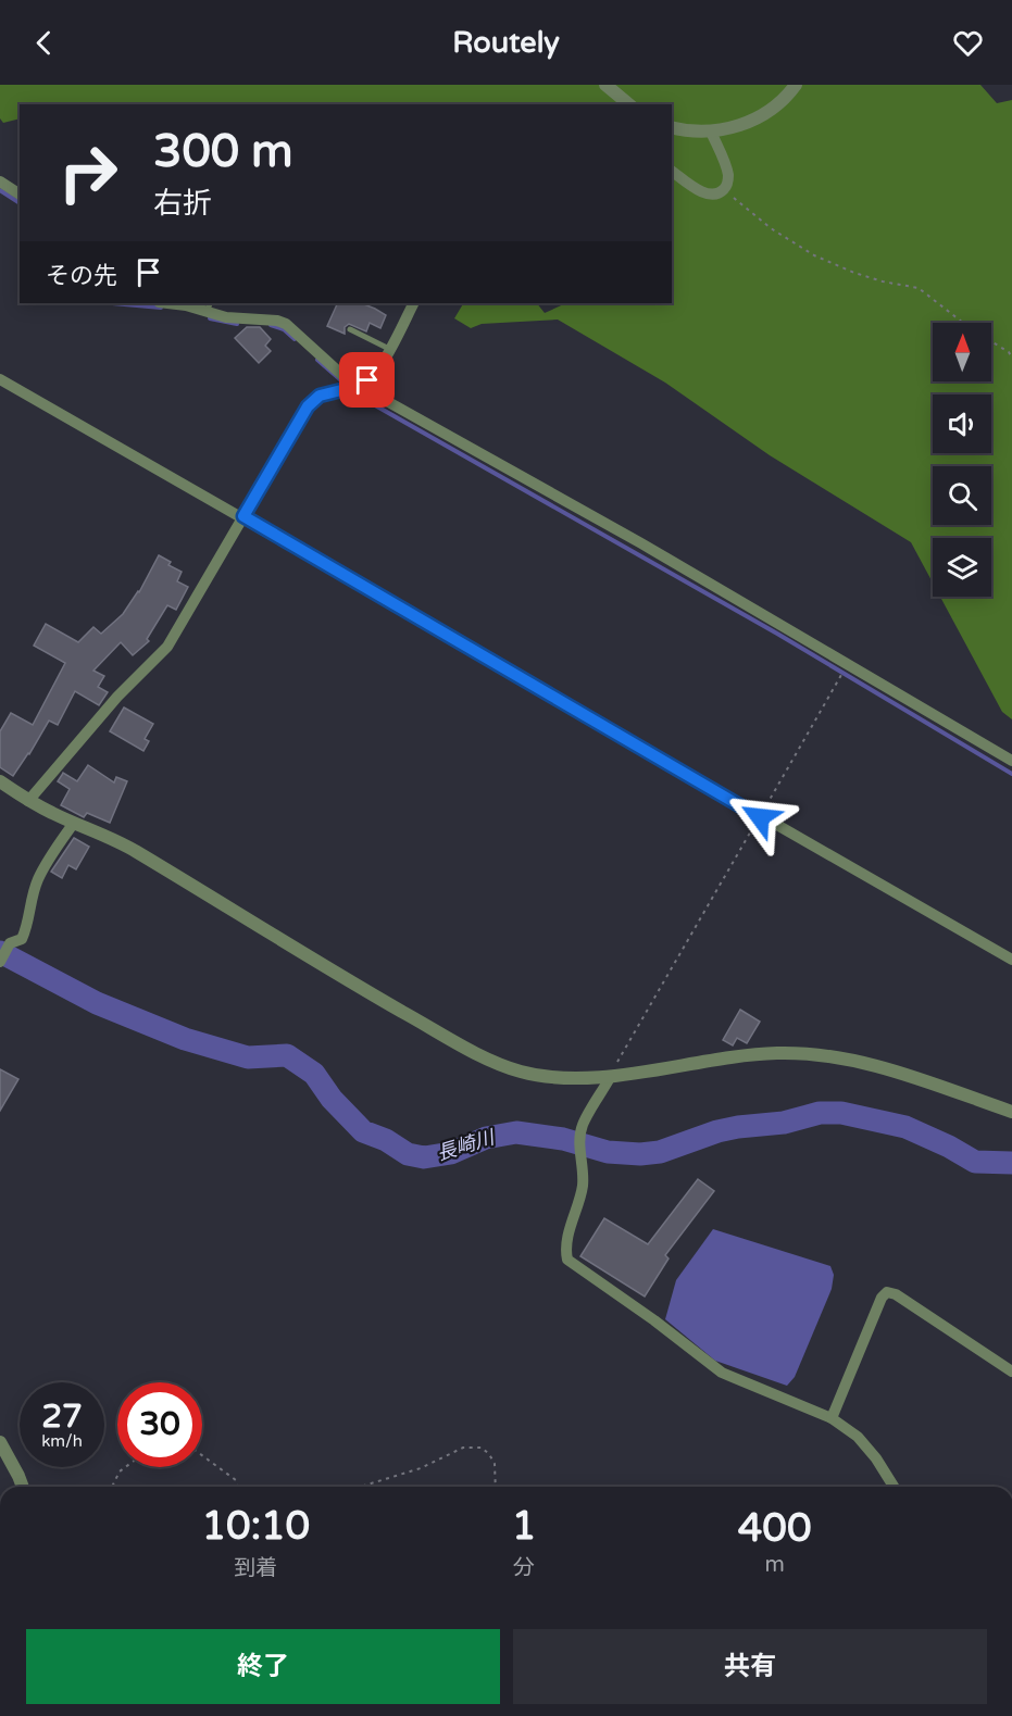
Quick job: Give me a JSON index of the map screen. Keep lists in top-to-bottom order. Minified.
{"water":["長崎川"],"north":"top","page":{"header":"Routely","turn":["300 m","右折"],"then":"その先","speed":"27 km/h","limit":"30","eta":["10:10","到着","1","分","400","m"],"buttons":["終了","共有"]}}
